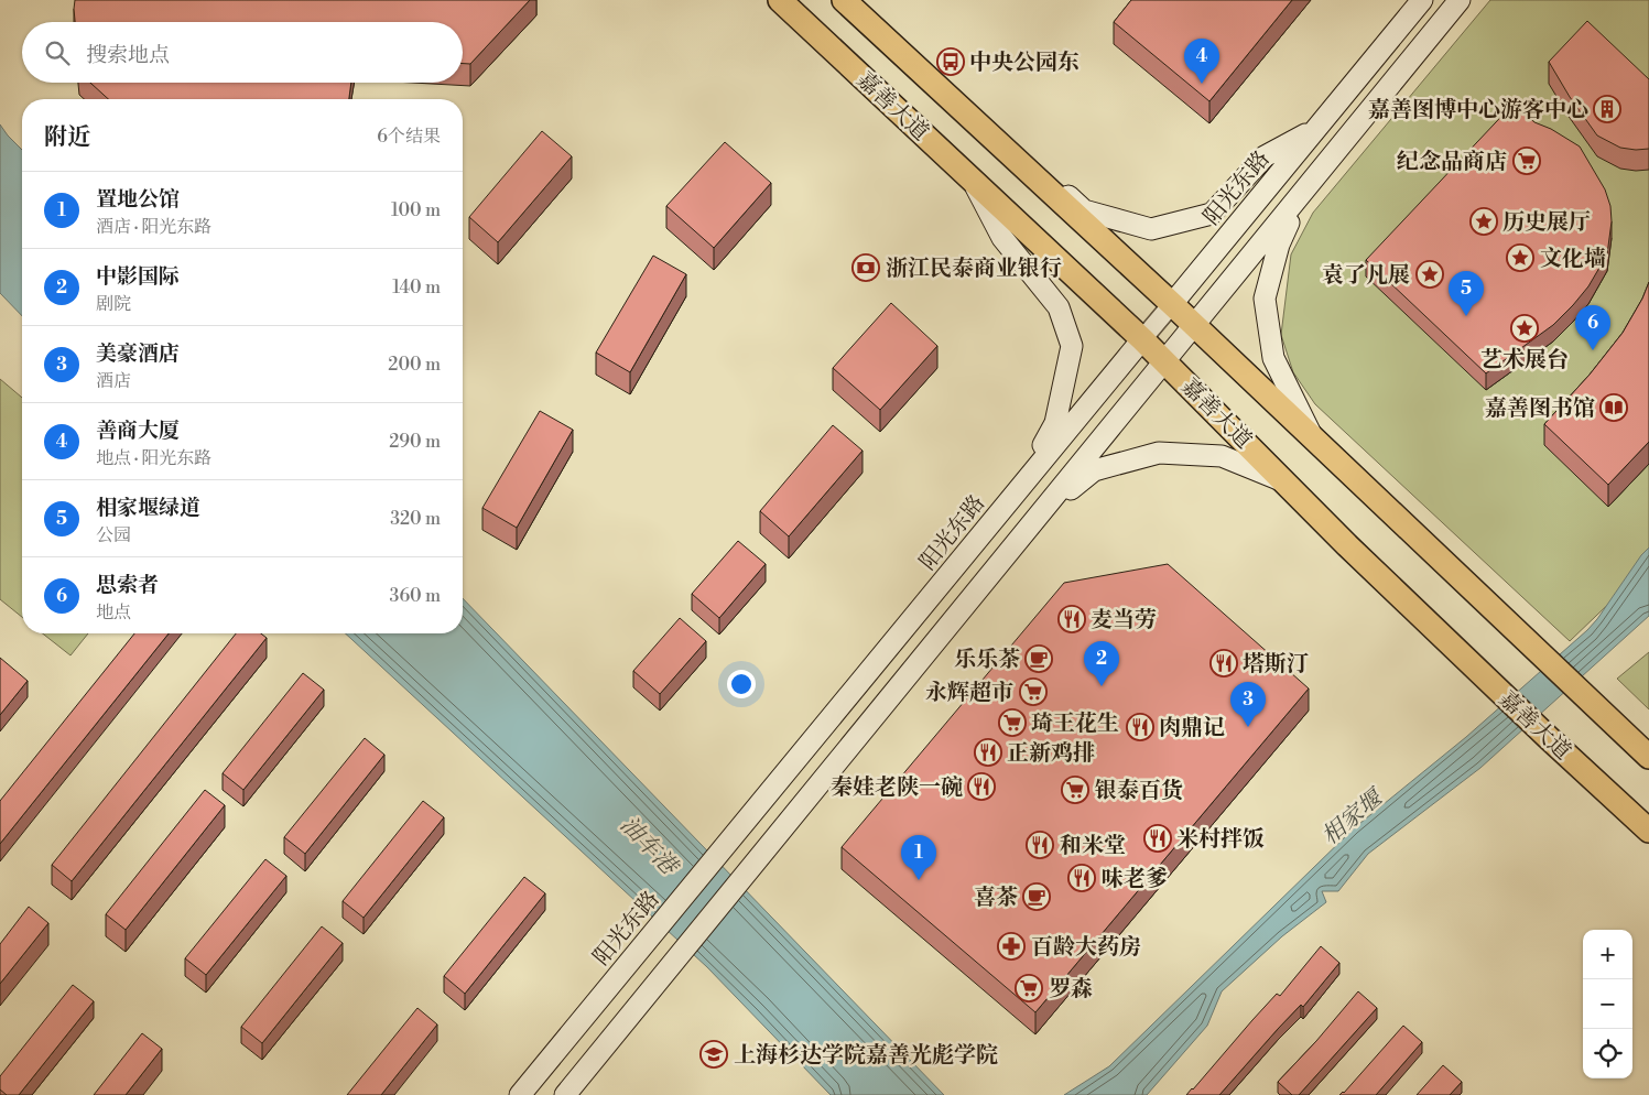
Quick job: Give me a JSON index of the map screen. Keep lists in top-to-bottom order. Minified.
{"streets":{"main road":["嘉善大道","阳光东路"]},"crossings":[["嘉善大道","阳光东路"]],"water":["相家堰","油车港"],"places":{"bus stop":["中央公园东"],"building":["嘉善图博中心游客中心"],"supermarket":["纪念品商店","永辉超市","琦王花生","银泰百货","罗森"],"place":["历史展厅","文化墙","袁了凡展","艺术展台"],"bank":["浙江民泰商业银行"],"library":["嘉善图书馆"],"restaurant":["麦当劳","塔斯汀","肉鼎记","正新鸡排","秦娃老陕一碗","米村拌饭","和米堂","味老爹"],"cafe":["乐乐茶","喜茶"],"pharmacy":["百龄大药房"],"school or university":["上海杉达学院嘉善光彪学院"]},"page":{"search":"搜索地点","pins":["4","5","6","2","3","1"],"heading":["附近","6个结果"],"list":[{"mark":"1","name":"置地公馆","note":"酒店 · 阳光东路","value":"100 m"},{"mark":"2","name":"中影国际","note":"剧院","value":"140 m"},{"mark":"3","name":"美豪酒店","note":"酒店","value":"200 m"},{"mark":"4","name":"善商大厦","note":"地点 · 阳光东路","value":"290 m"},{"mark":"5","name":"相家堰绿道","note":"公园","value":"320 m"},{"mark":"6","name":"思索者","note":"地点","value":"360 m"}],"map_buttons":["+","−"]}}
